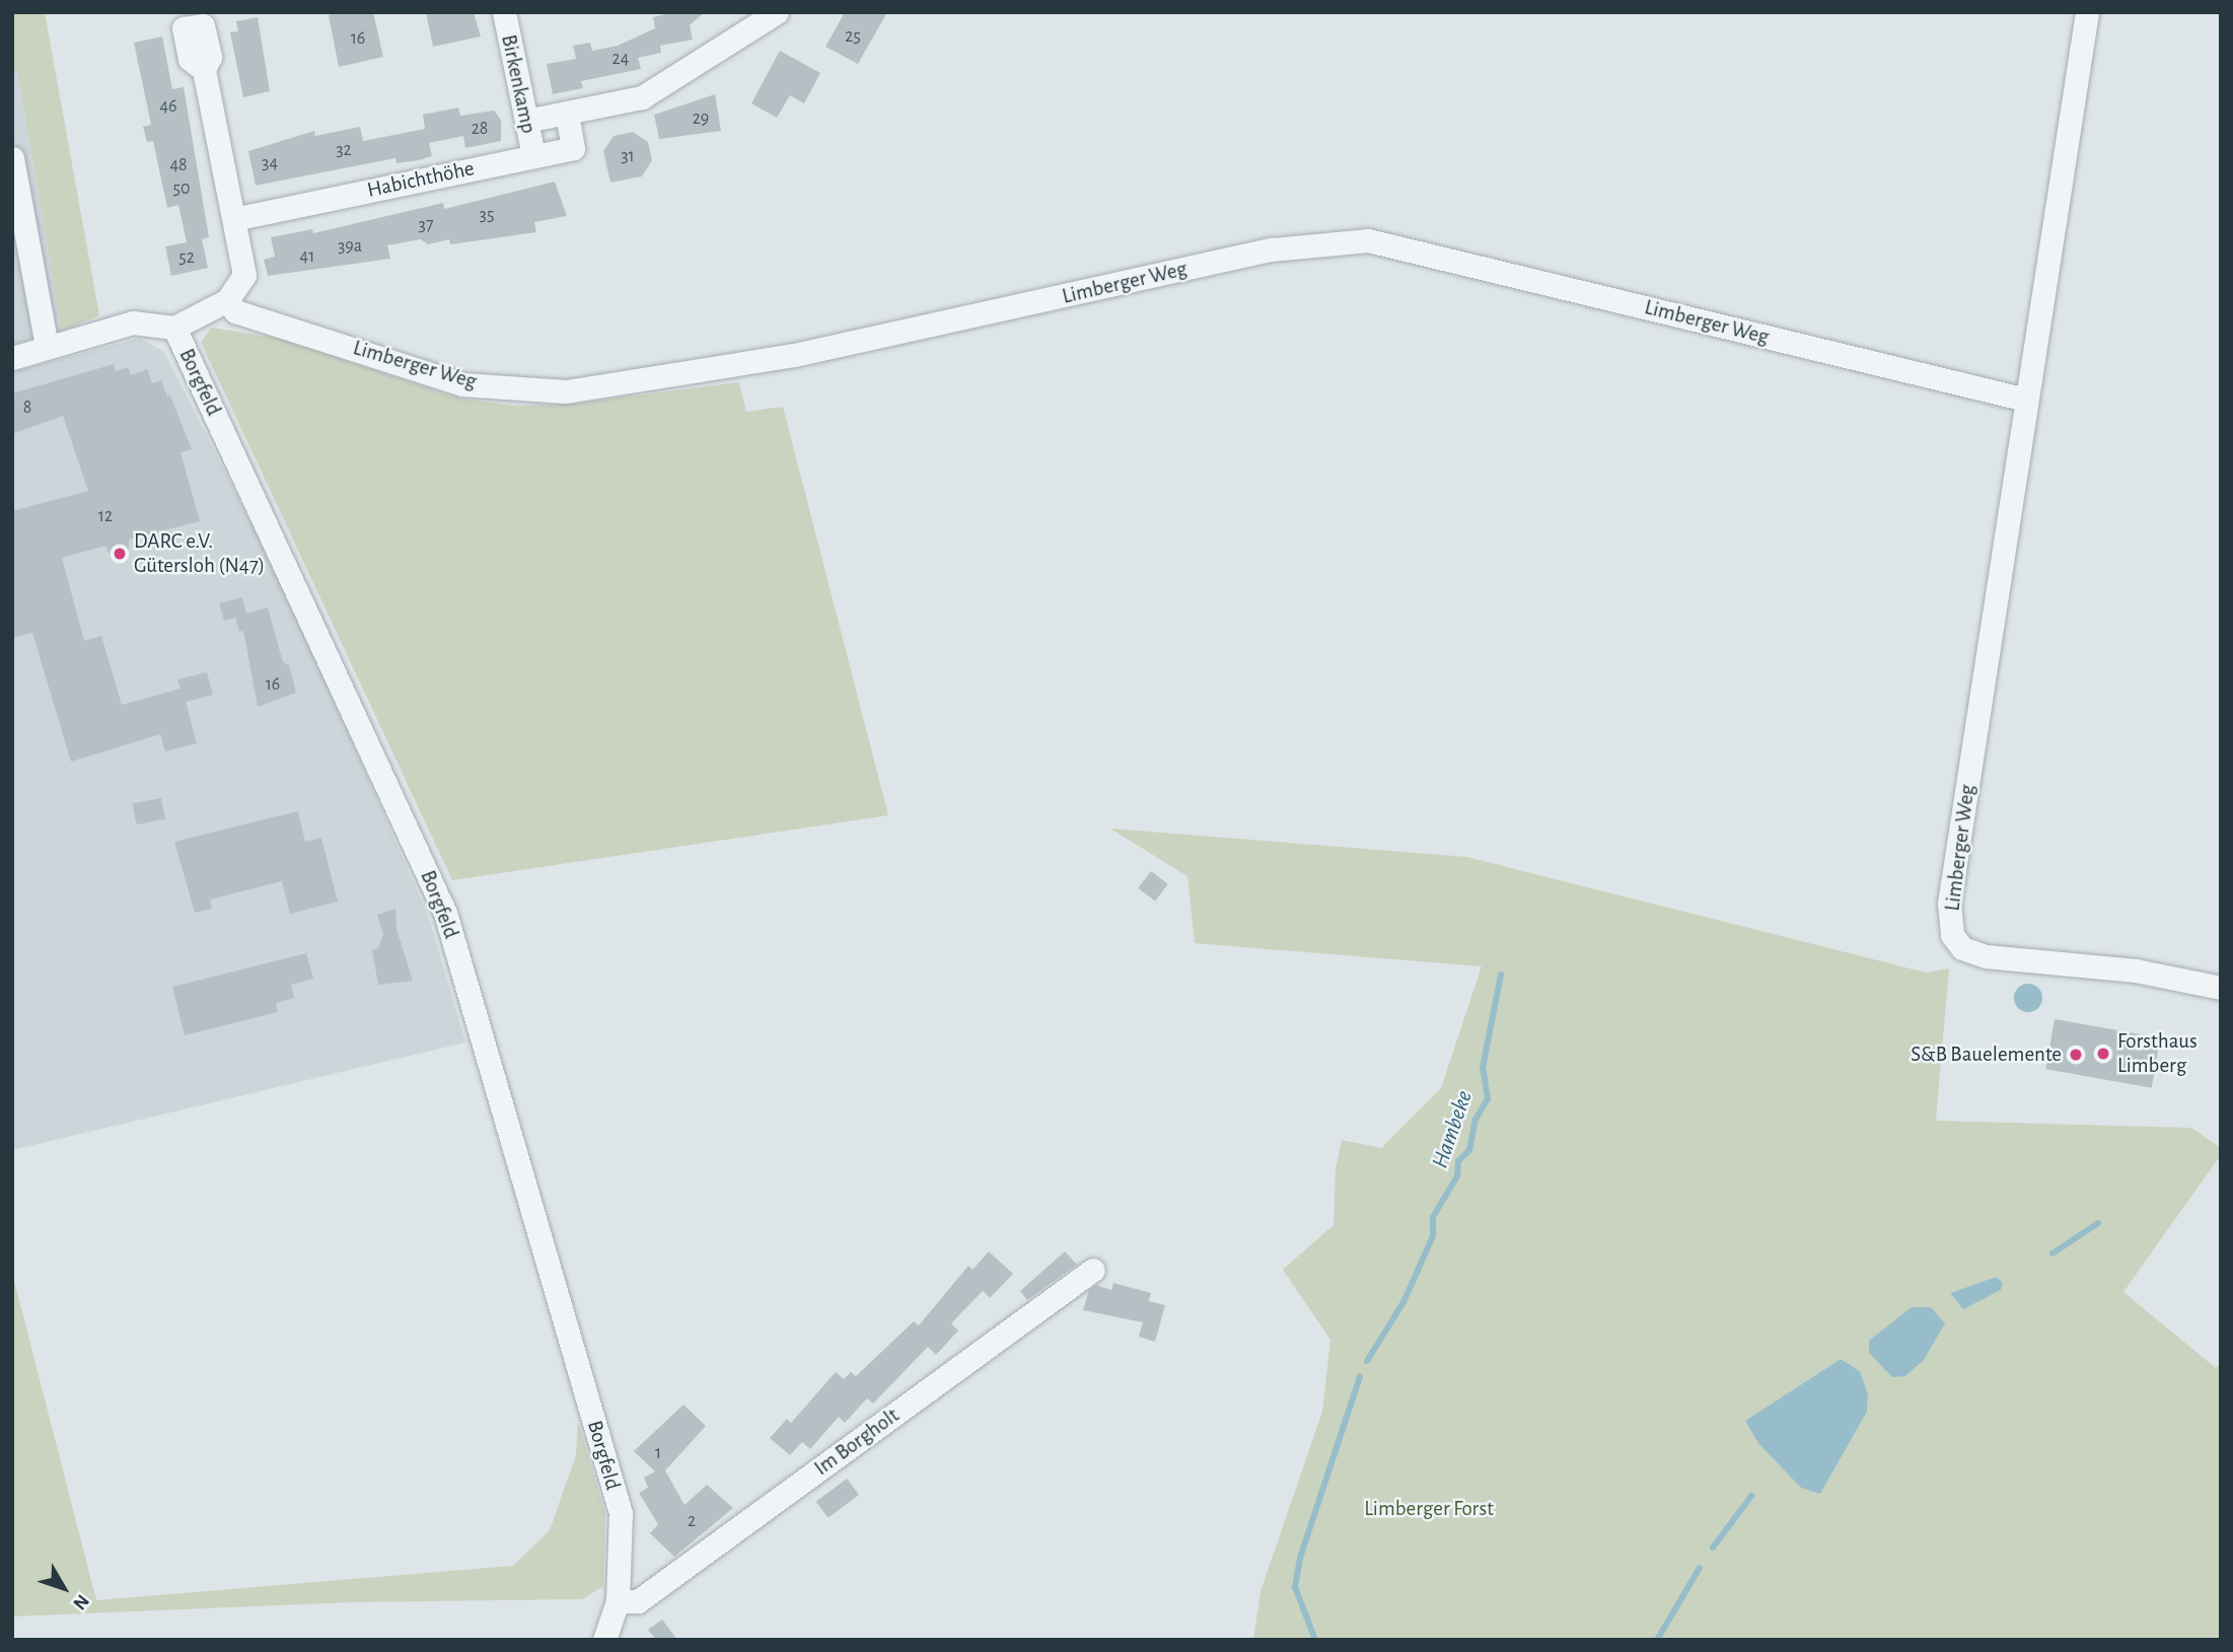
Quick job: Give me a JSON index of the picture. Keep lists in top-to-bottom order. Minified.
{"streets":{"street":["Birkenkamp","Habichthöhe","Limberger Weg","Borgfeld","Im Borgholt"]},"crossings":[["Birkenkamp","Habichthöhe"],["Limberger Weg","Borgfeld"],["Borgfeld","Im Borgholt"]],"water":["Hambeke"],"parks":["Limberger Forst"],"places":["DARC e.V. Gütersloh (N47)","Forsthaus Limberg","S&B Bauelemente"],"house_numbers":["25","16","24","46","29","28","32","31","34","48","50","35","37","39a","41","52","8","12","16","1","2"],"north":"bottom right"}
